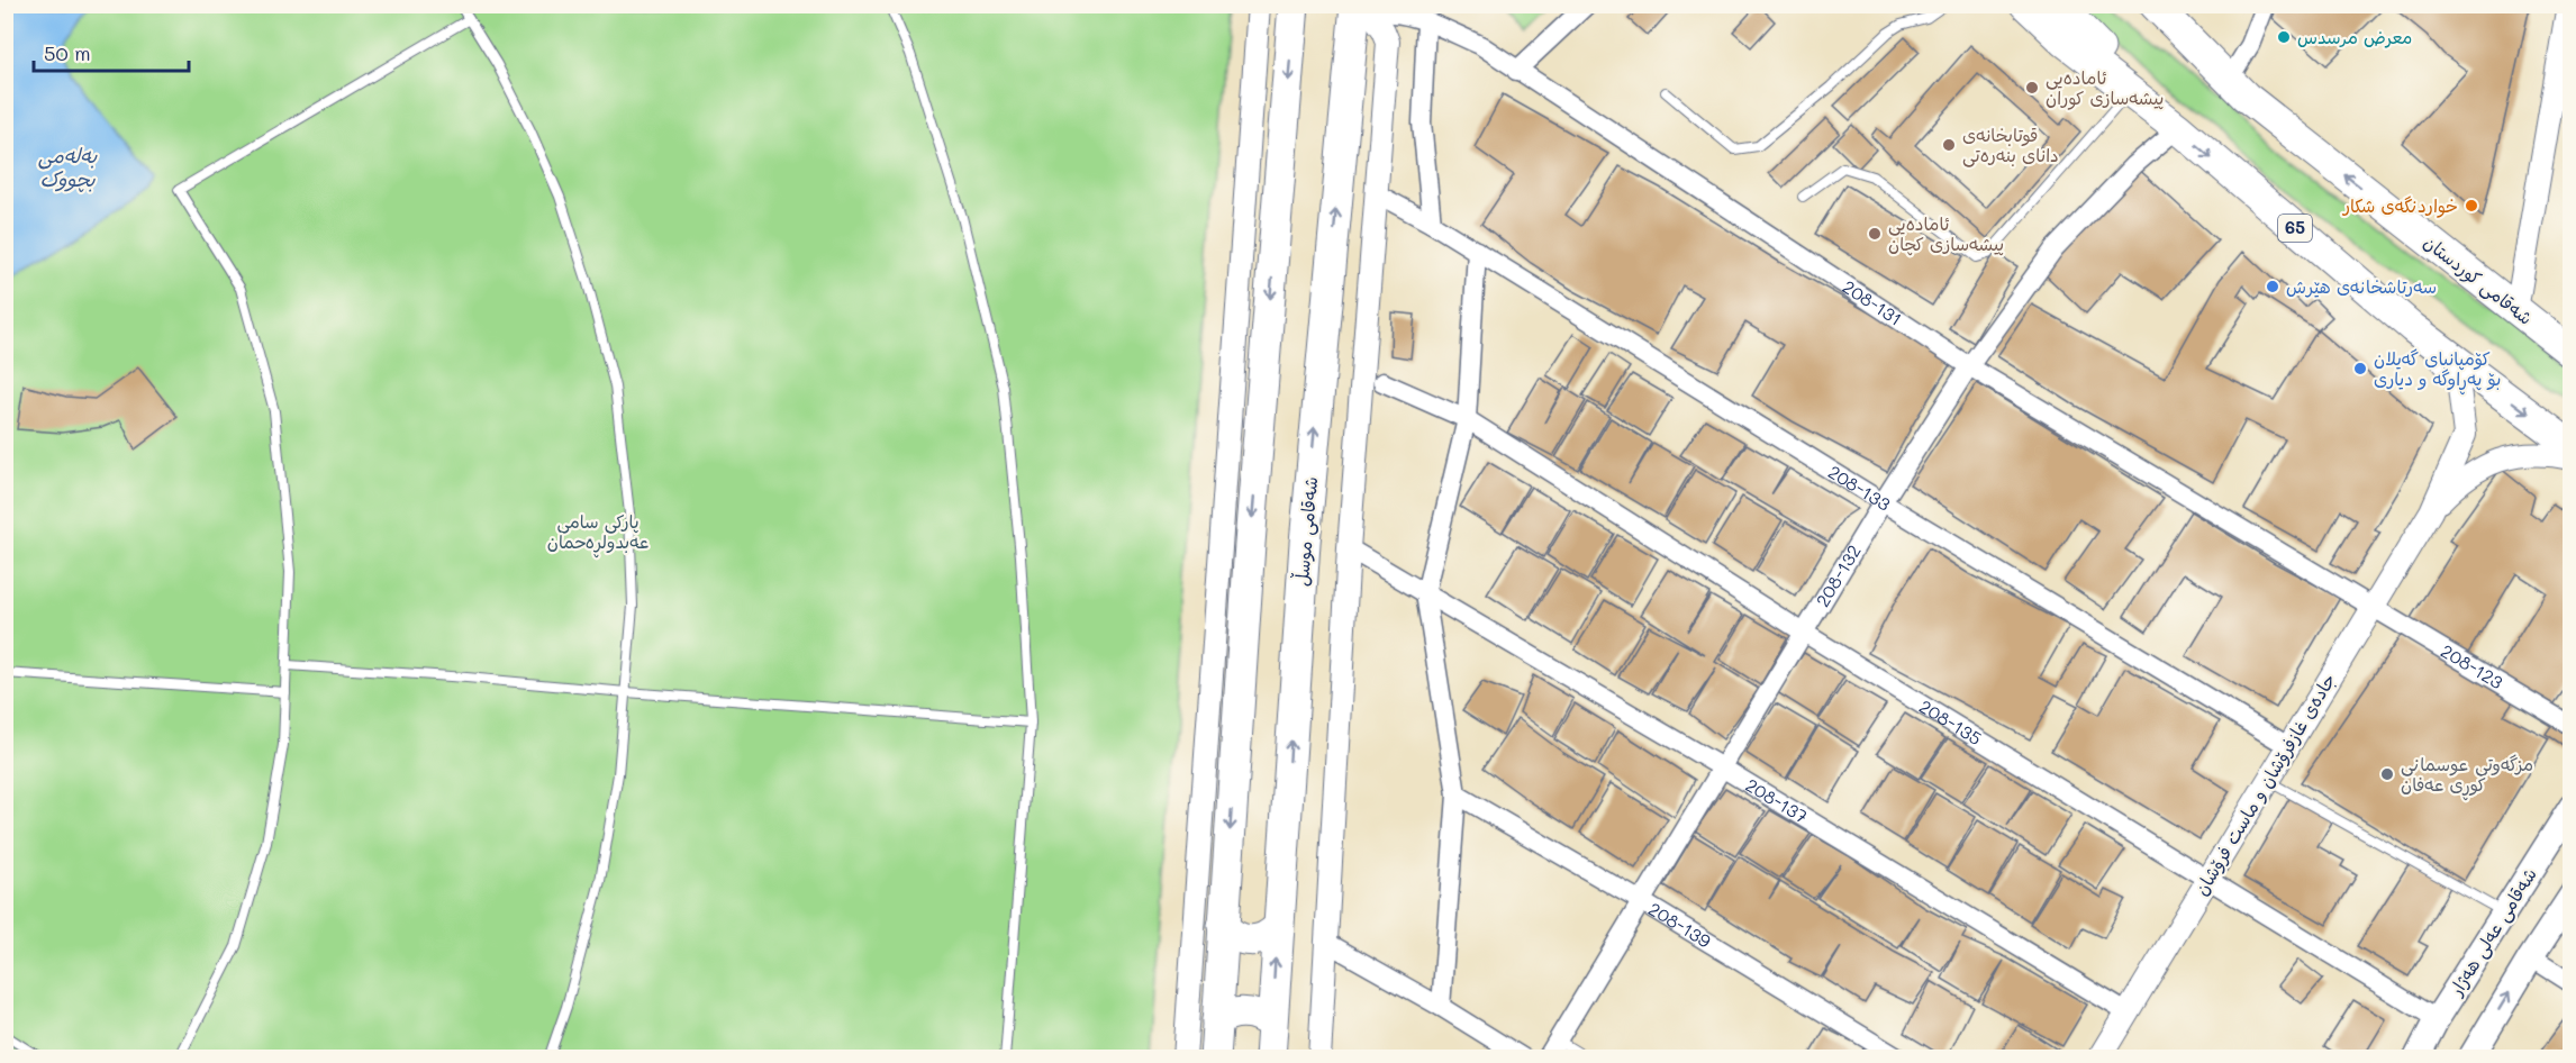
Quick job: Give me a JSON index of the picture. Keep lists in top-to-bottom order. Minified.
{"streets":{"highway":["65","شەقامی کوردستان","شەقامی موسڵ"],"main road":["شەقامی عەلی هەژار"],"street":["208-131","208-133","208-132","208-123","208-135","جاده‌ی غازفرۆشان و ماست فرۆشان","208-137","208-139"]},"crossings":[["65","208-132"],["208-131","شەقامی موسڵ"],["208-131","208-132"],["208-131","208-123"],["208-131","جاده‌ی غازفرۆشان و ماست فرۆشان"],["208-133","208-132"],["208-133","جاده‌ی غازفرۆشان و ماست فرۆشان"],["208-132","208-135"],["208-132","208-137"],["208-132","208-139"],["208-123","جاده‌ی غازفرۆشان و ماست فرۆشان"],["208-135","جاده‌ی غازفرۆشان و ماست فرۆشان"],["208-135","شەقامی عەلی هەژار"],["جاده‌ی غازفرۆشان و ماست فرۆشان","208-137"]],"water":["بەلەمی بچووک"],"parks":["پارکی سامی عەبدولڕەحمان"],"places":["معرض مرسدس","ئامادەیی پیشەسازی کوران","قوتابخانەی دانای بنەرەتی","خواردنگەی شکار","ئامادەیی پیشەسازی کچان","سەرتاشخانەی هێرش","کۆمپانیای گەیلان بۆ پەڕاوگە و دیاری","مزگەوتی عوسمانی کوڕی عەفان"],"scale_bar":"50 m"}
